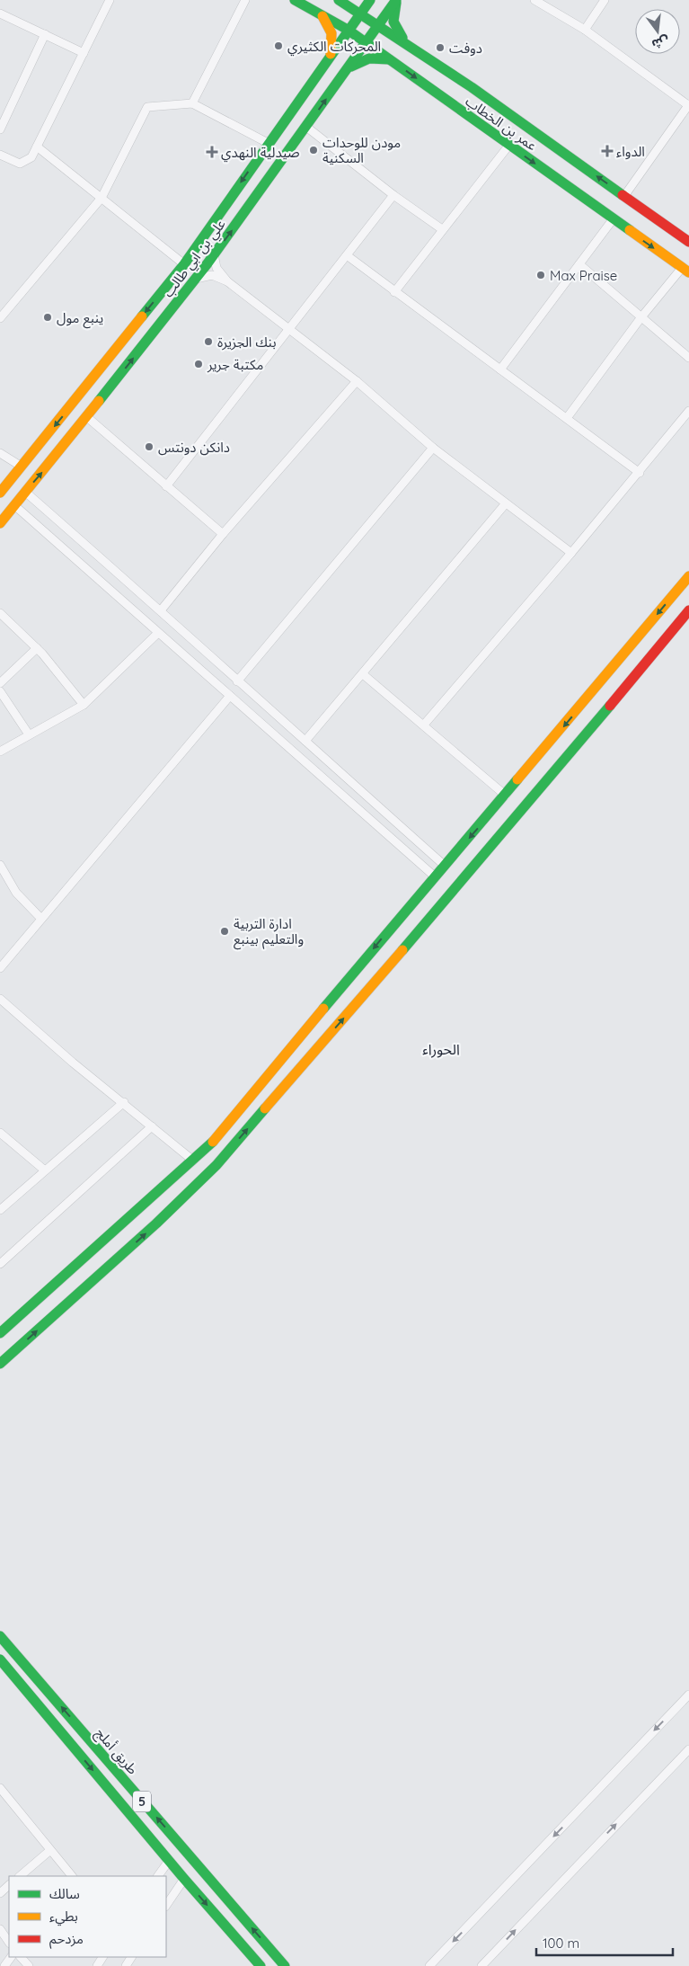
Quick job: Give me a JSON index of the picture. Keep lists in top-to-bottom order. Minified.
{"streets":{"main road":["عمر بن الخطاب","علي بن ابي طالب","طريق أملج","5"]},"crossings":[["عمر بن الخطاب","علي بن ابي طالب"]],"districts":["الحوراء"],"places":{"other":["المحركات الكثيري","دوفت","مودن للوحدات السكنية","Max Praise","ينبع مول","بنك الجزيرة","مكتبة جرير","دانكن دونتس","ادارة التربية والتعليم بينبع"],"health":["الدواء","صيدلية النهدي"]},"legend":["سالك","بطيء","مزدحم"],"scale_bar":"100 m","north":"bottom"}
